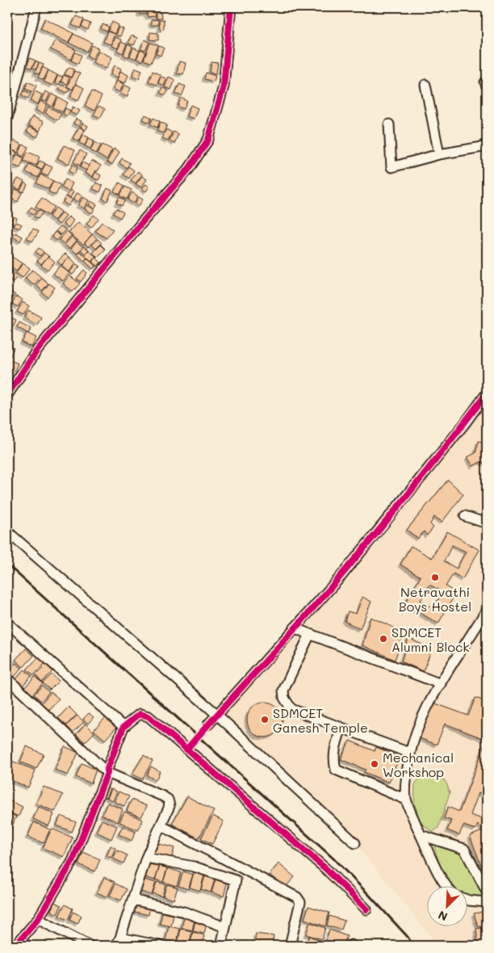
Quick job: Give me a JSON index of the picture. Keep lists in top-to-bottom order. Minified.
{"places":["Netravathi Boys Hostel","SDMCET Alumni Block","SDMCET Ganesh Temple","Mechanical Workshop"],"north":"bottom left"}
